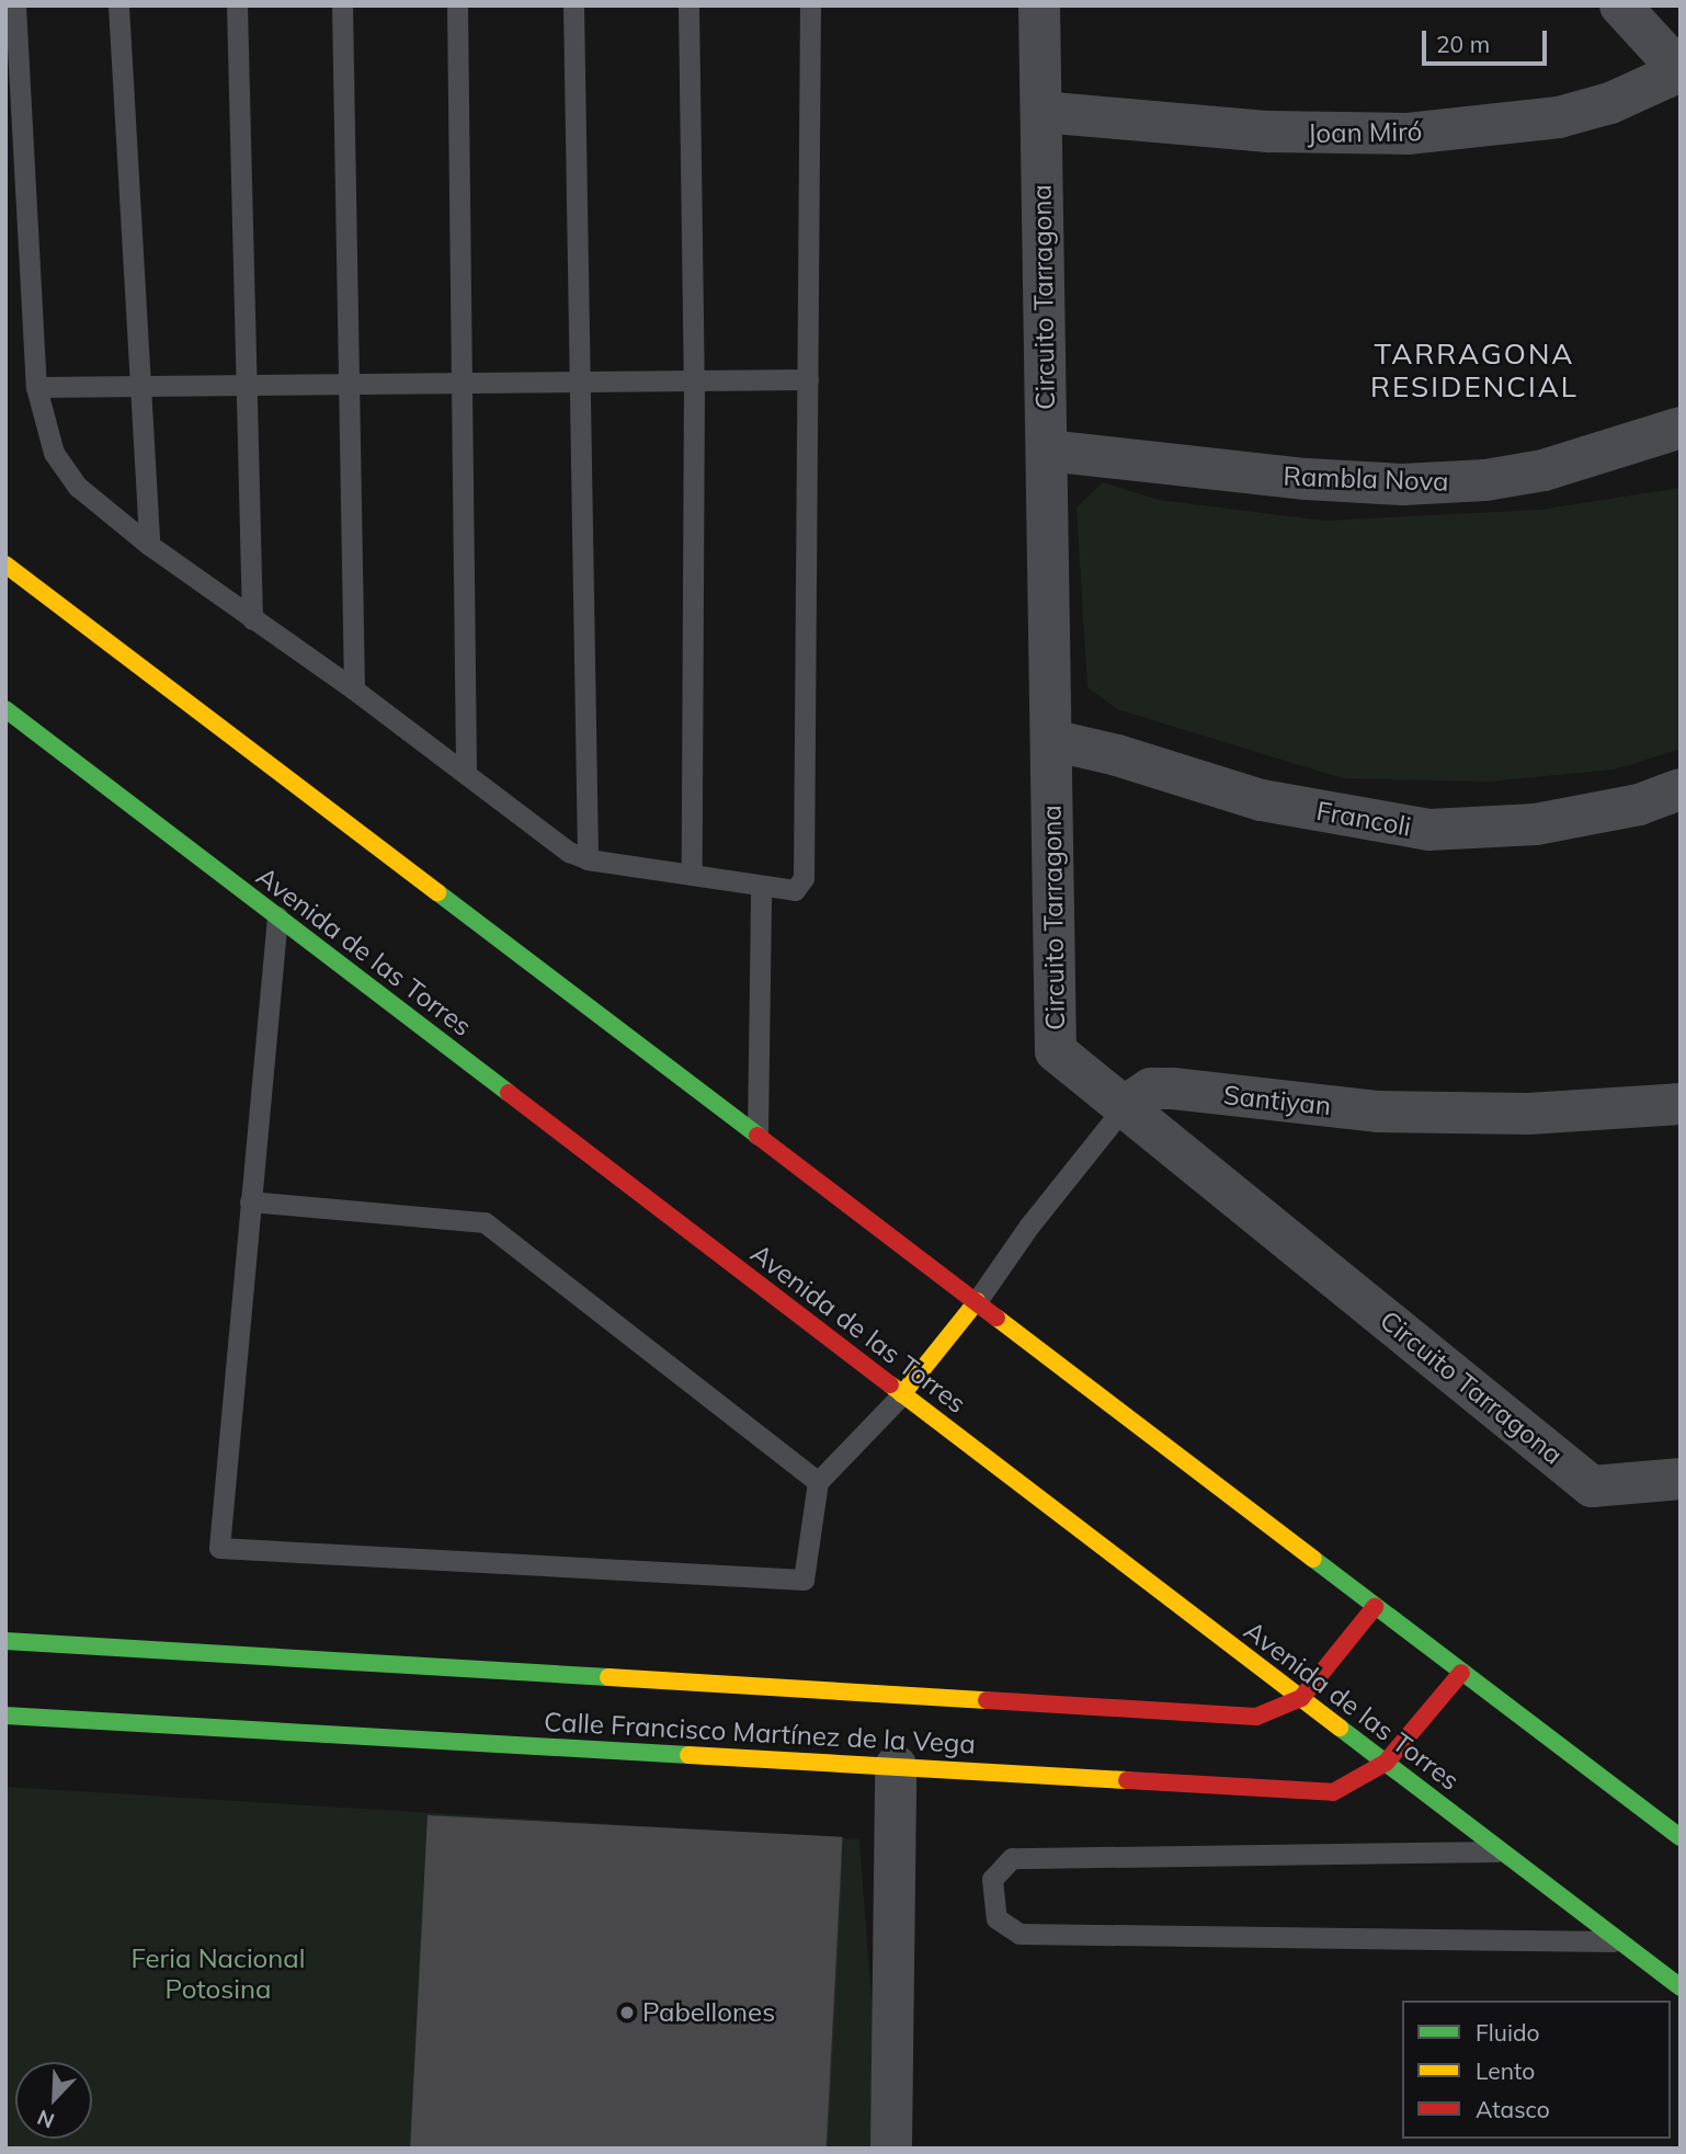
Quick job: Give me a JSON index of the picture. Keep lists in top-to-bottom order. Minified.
{"streets":{"main road":["Avenida de las Torres","Calle Francisco Martínez de la Vega"],"street":["Joan Miró","Circuito Tarragona","Rambla Nova","Francoli","Santiyan"]},"crossings":[["Joan Miró","Circuito Tarragona"],["Circuito Tarragona","Rambla Nova"],["Circuito Tarragona","Francoli"],["Circuito Tarragona","Santiyan"],["Avenida de las Torres","Calle Francisco Martínez de la Vega"]],"districts":["TARRAGONA RESIDENCIAL"],"parks":["Feria Nacional Potosina"],"places":["Pabellones"],"legend":["Fluido","Lento","Atasco"],"scale_bar":"20 m","north":"bottom left"}
